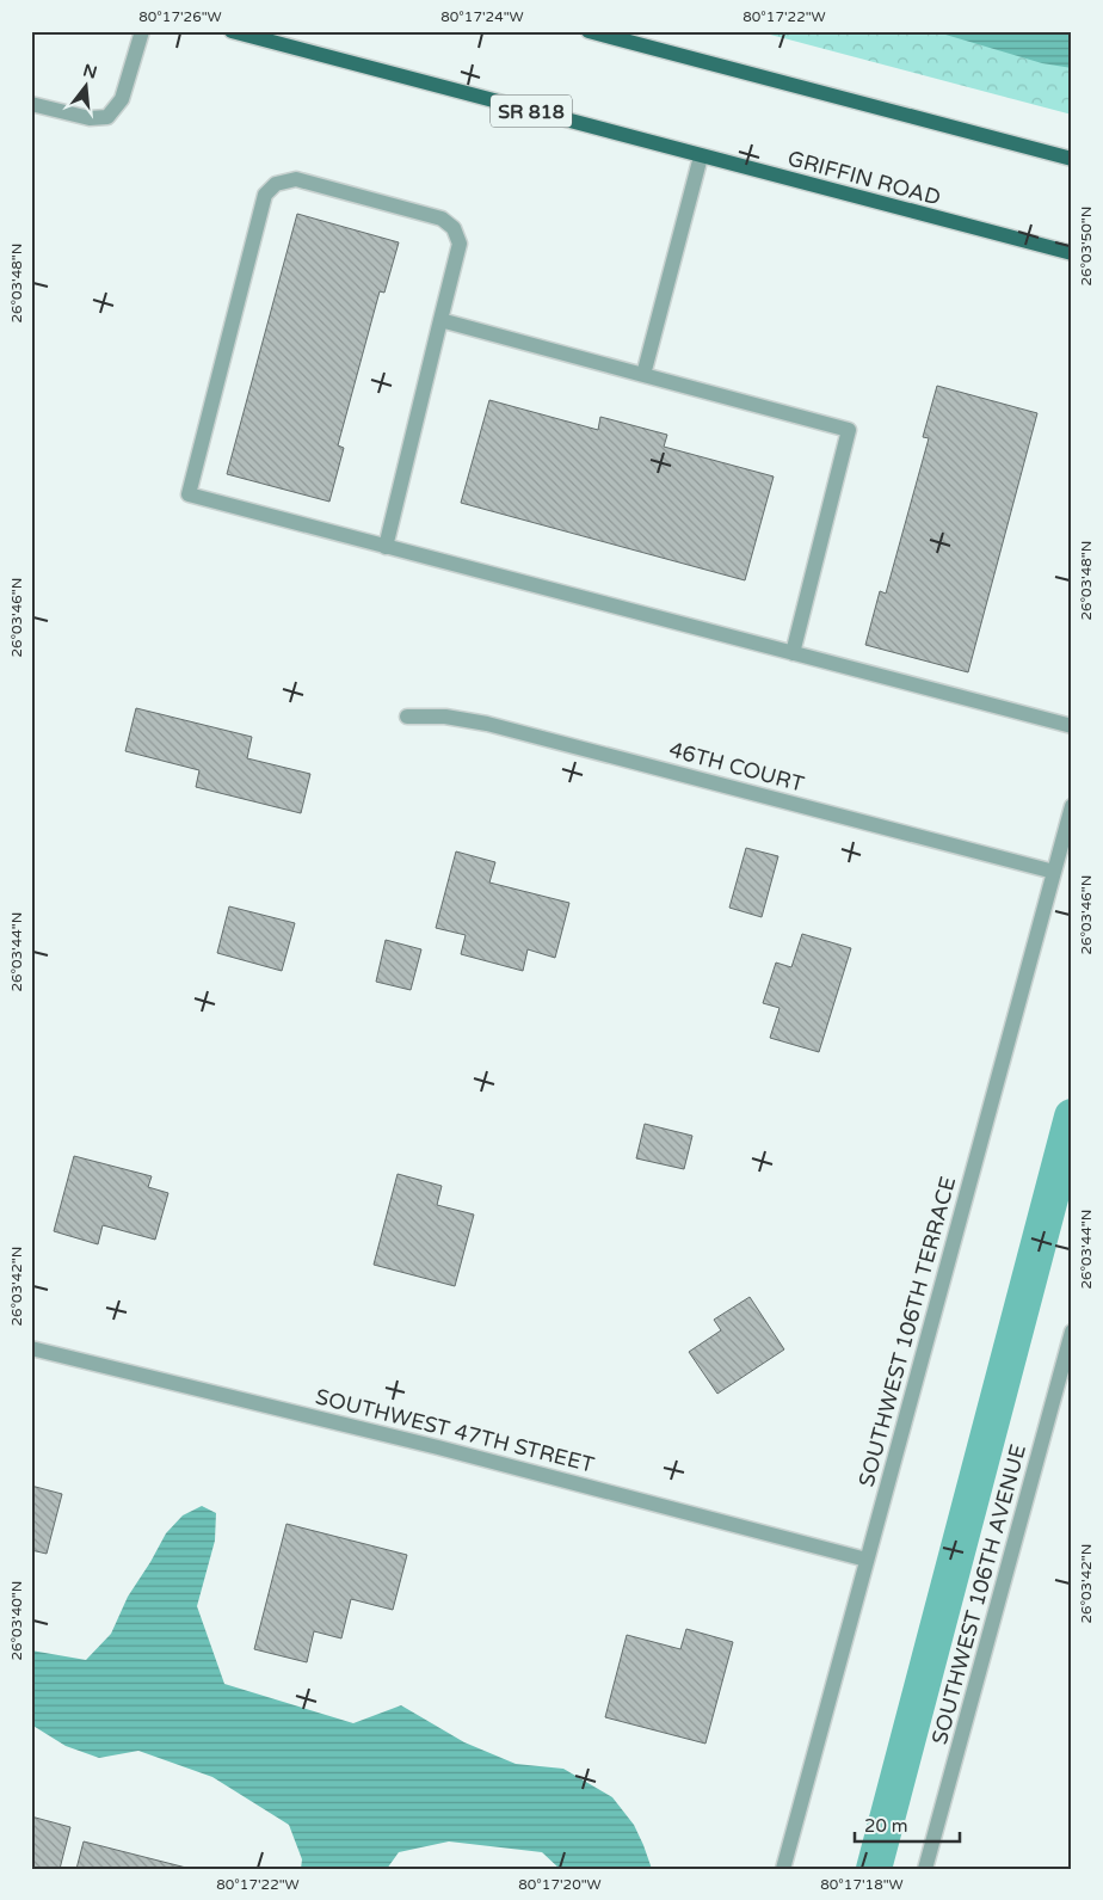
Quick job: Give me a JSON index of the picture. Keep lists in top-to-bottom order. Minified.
{"streets":{"main road":["SR 818","GRIFFIN ROAD"],"street":["46TH COURT","SOUTHWEST 106TH TERRACE","SOUTHWEST 47TH STREET","SOUTHWEST 106TH AVENUE"]},"crossings":[["46TH COURT","SOUTHWEST 106TH TERRACE"],["SOUTHWEST 106TH TERRACE","SOUTHWEST 47TH STREET"]],"scale_bar":"20 m","north":"top","coordinates":["80°17'26\"W","80°17'24\"W","80°17'22\"W","26°03'50\"N","26°03'48\"N","26°03'46\"N","26°03'44\"N","26°03'42\"N","26°03'40\"N","80°17'20\"W","80°17'18\"W"]}
